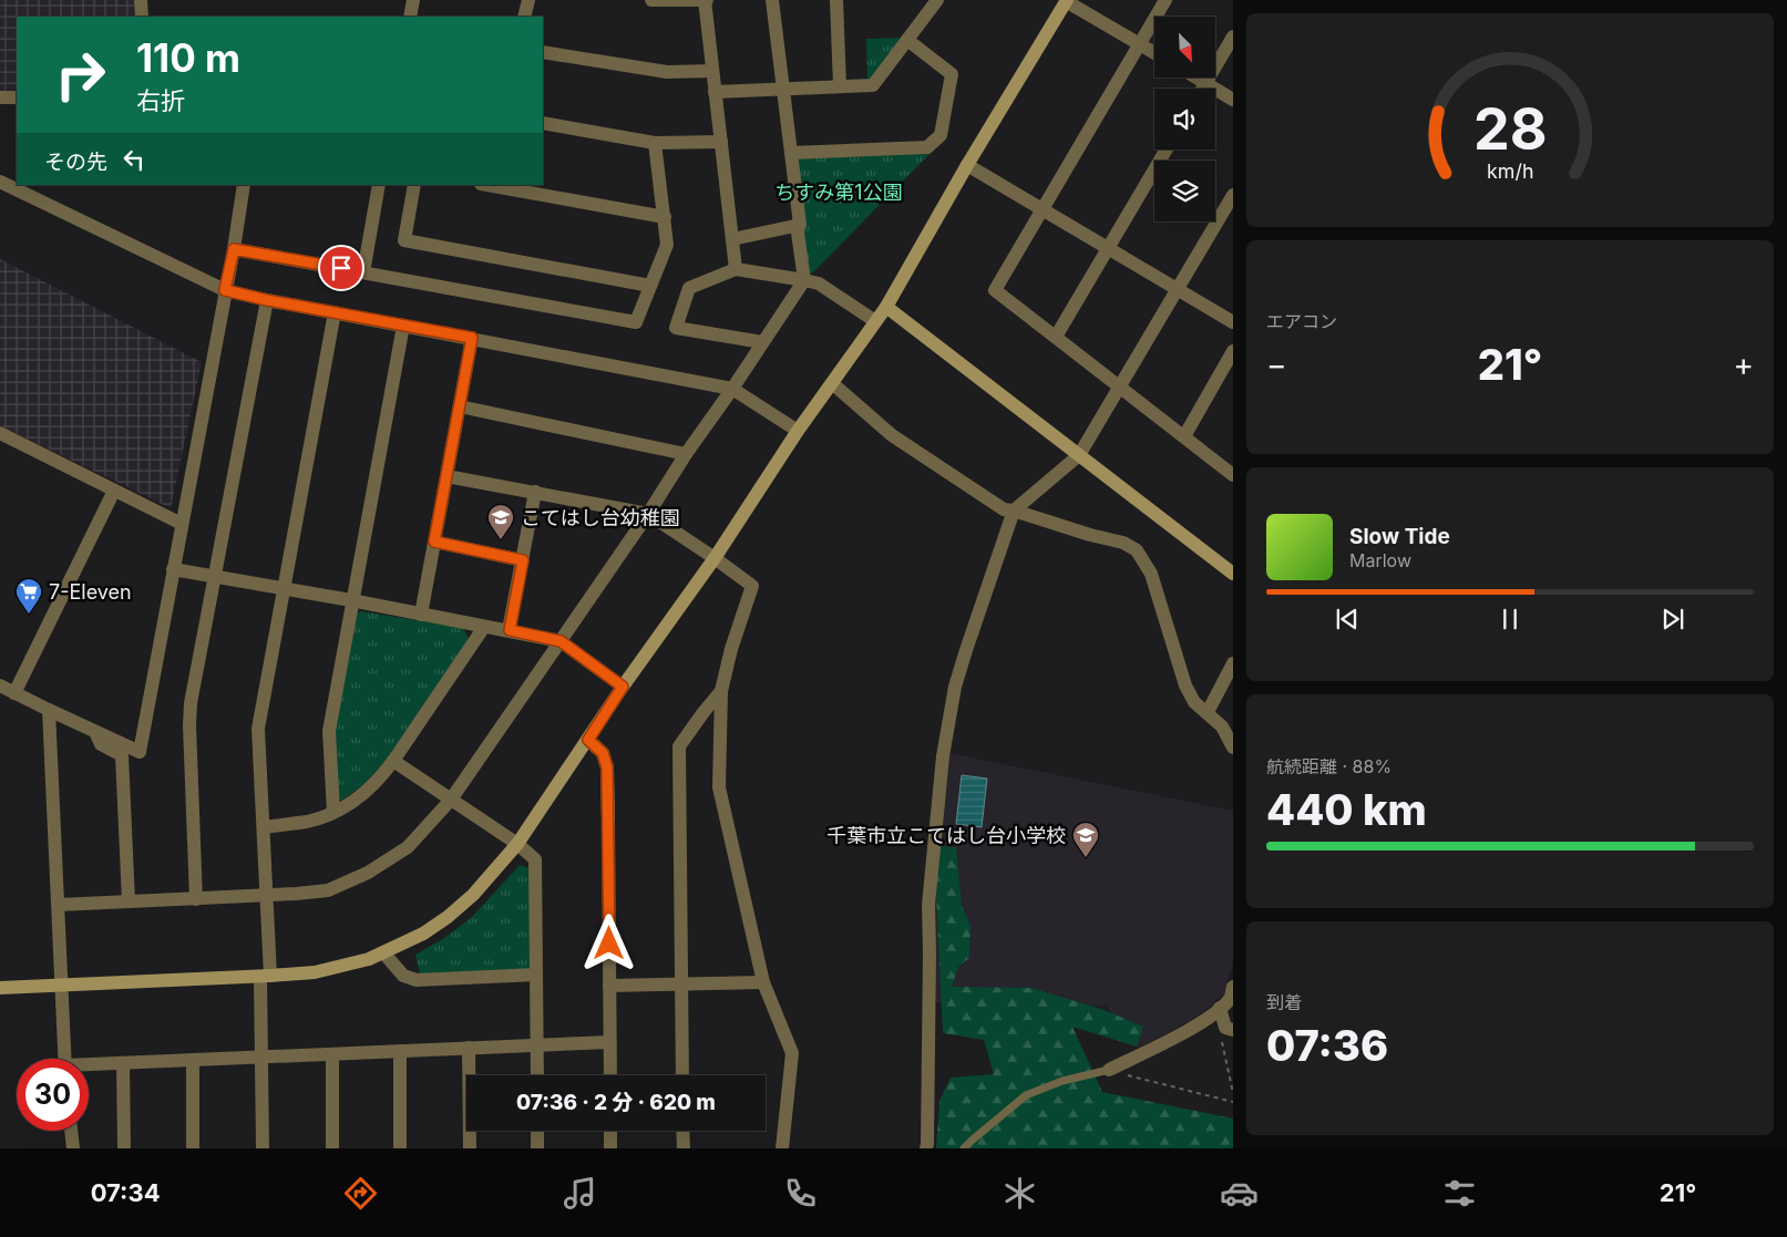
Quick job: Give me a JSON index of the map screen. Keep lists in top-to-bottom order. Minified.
{"parks":["ちすみ第1公園"],"places":{"school or university":["こてはし台幼稚園","千葉市立こてはし台小学校"],"supermarket":["7-Eleven"]},"north":"bottom right","page":{"turn":["110 m","右折"],"then":"その先","tile":["エアコン",["航続距離 · 88%","440 km"],["到着","07:36"]],"heat":["−","21°","+"],"song":["Slow Tide","Marlow"],"limit":"30","trip":"07:36 · 2 分 · 620 m","tabs":["07:34","21°"],"gauge":["28","km/h"]}}
